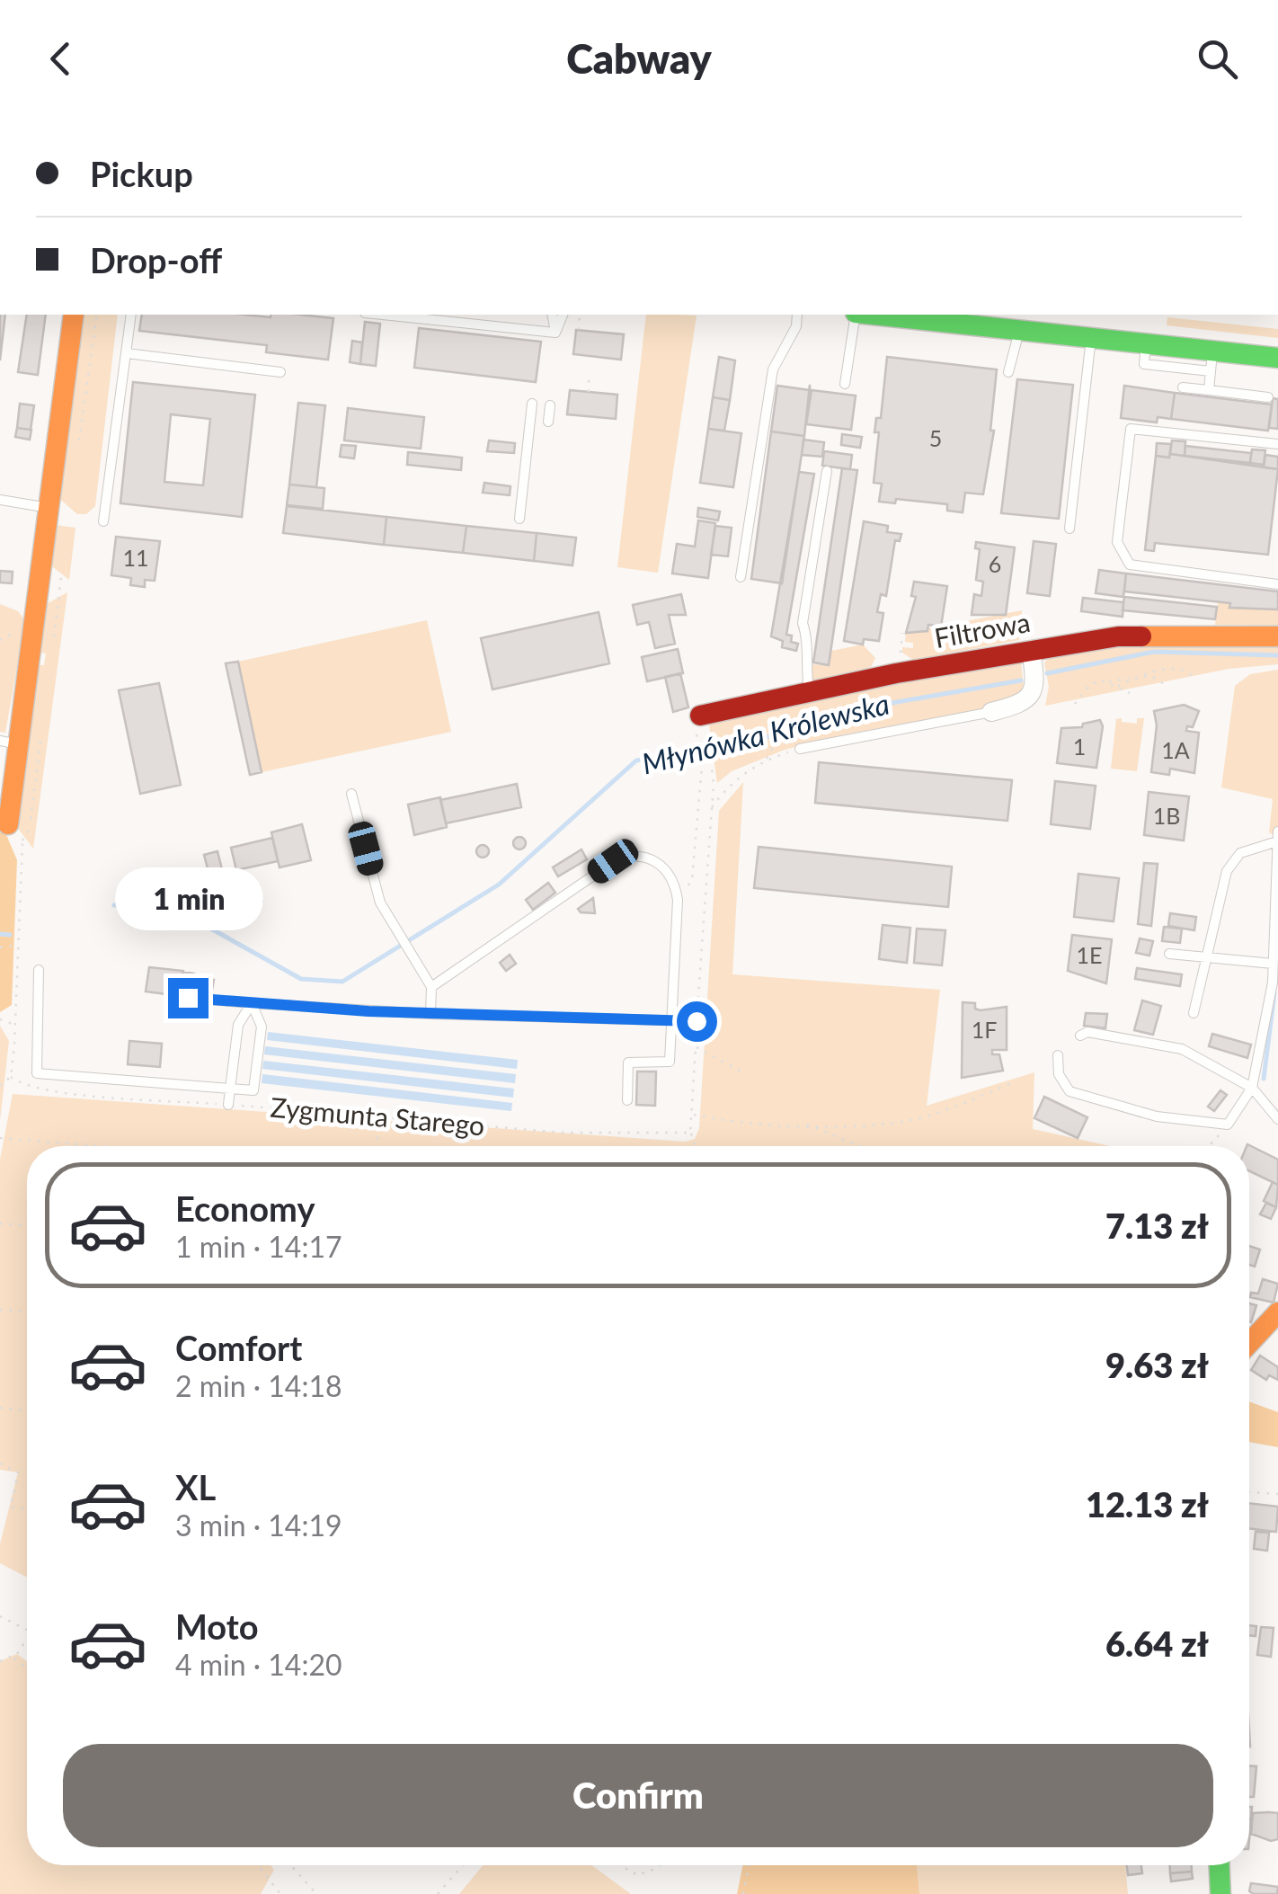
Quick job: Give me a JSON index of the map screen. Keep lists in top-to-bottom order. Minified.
{"streets":{"street":["Filtrowa"],"path":["Zygmunta Starego"]},"water":["Młynówka Królewska"],"house_numbers":["5","11","6","1","1A","1B","1E","1F"],"page":{"header":"Cabway","banner":["Pickup","Drop-off"],"bubble":"1 min","list":[{"name":"Economy","note":"1 min · 14:17","value":"7.13 zł"},{"name":"Comfort","note":"2 min · 14:18","value":"9.63 zł"},{"name":"XL","note":"3 min · 14:19","value":"12.13 zł"},{"name":"Moto","note":"4 min · 14:20","value":"6.64 zł"}],"buttons":"Confirm"}}
